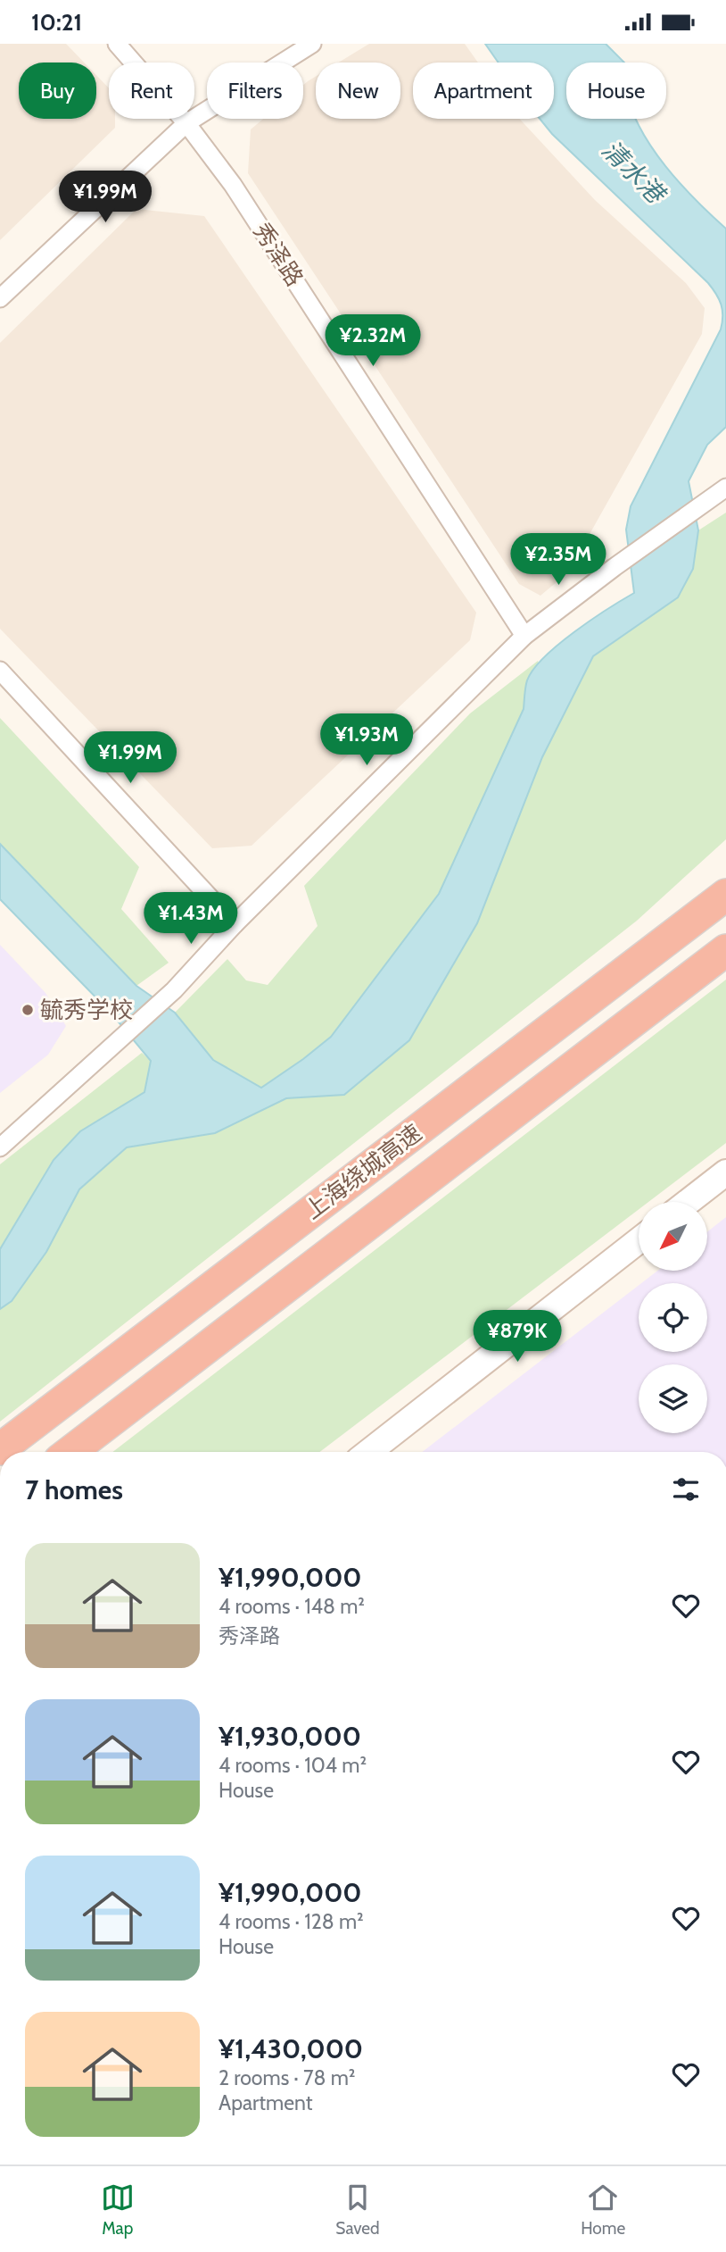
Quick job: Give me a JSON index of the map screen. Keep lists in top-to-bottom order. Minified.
{"streets":{"highway":["上海绕城高速"],"street":["秀泽路"]},"water":["清水港"],"places":["毓秀学校"],"north":"bottom left","page":{"status":"10:21","chip":["Buy","Rent","Filters","New","Apartment","House"],"price":["¥1.99M","¥2.32M","¥2.35M","¥1.93M","¥1.99M","¥1.43M","¥879K"],"heading":"7 homes","list":[{"name":"¥1,990,000","note":"4 rooms · 148 m² · 秀泽路"},{"name":"¥1,930,000","note":"4 rooms · 104 m² · House"},{"name":"¥1,990,000","note":"4 rooms · 128 m² · House"},{"name":"¥1,430,000","note":"2 rooms · 78 m² · Apartment"}],"tabs":["Map","Saved","Home"]}}
